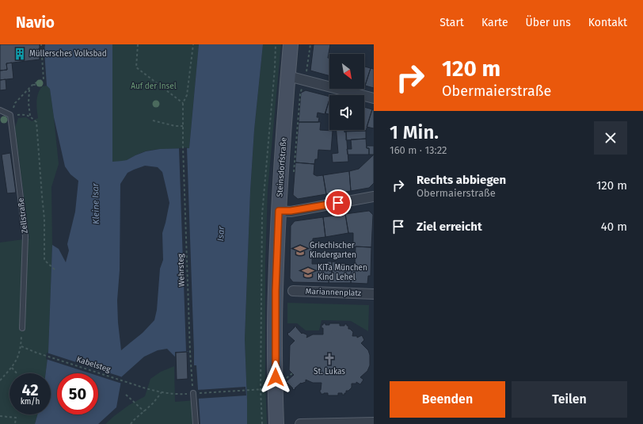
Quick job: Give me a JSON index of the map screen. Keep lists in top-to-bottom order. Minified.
{"streets":{"main road":["Steinsdorfstraße"],"street":["Mariannenplatz"],"lane":["Zellstraße"],"path":["Wehrsteg","Kabelsteg"]},"crossings":[["Wehrsteg","Kabelsteg"]],"water":["Kleine Isar","Isar"],"parks":["Auf der Insel"],"places":{"building":["Müllersches Volksbad"],"school or university":["Griechischer Kindergarten","KiTa München Kind Lehel"],"church":["St. Lukas"]},"north":"bottom right","page":{"header":"Navio","nav":["Start","Karte","Über uns","Kontakt"],"turn":["120 m","Obermaierstraße"],"heading":["1 Min.","160 m · 13:22"],"list":[{"name":"Rechts abbiegen","note":"Obermaierstraße","value":"120 m"},{"name":"Ziel erreicht","value":"40 m"}],"speed":"42 km/h","limit":"50","buttons":["Beenden","Teilen"]}}
